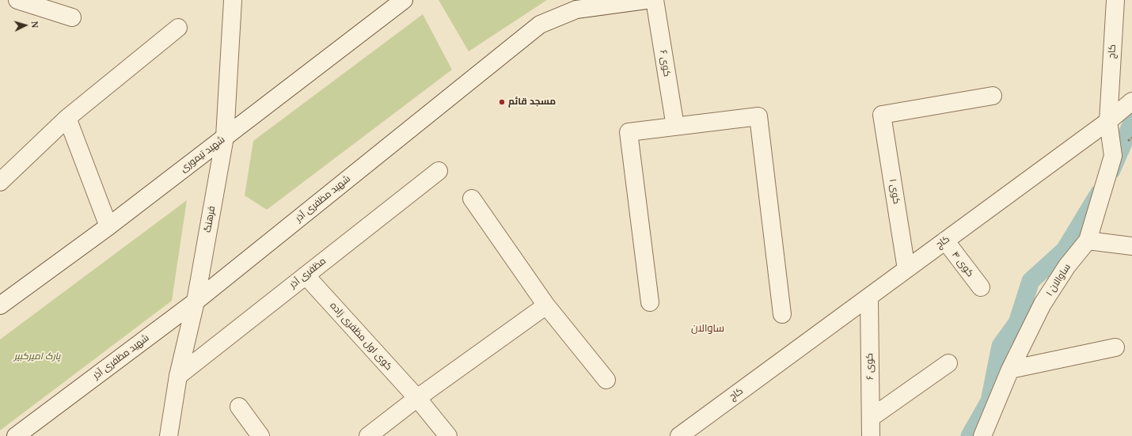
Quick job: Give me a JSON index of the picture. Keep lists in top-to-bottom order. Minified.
{"streets":{"street":["کاج","کوی ۶","شهید تیموری","کوی ۱","شهید مظفری آذر","فرهنگ","کوی ۴","مظفری آذر","ساوالان ۱","کوی اول مظفری زاده"]},"crossings":[["کاج","کوی ۶"],["کاج","کوی ۱"],["کاج","کوی ۴"],["کاج","ساوالان ۱"],["شهید تیموری","فرهنگ"],["شهید مظفری آذر","فرهنگ"],["فرهنگ","مظفری آذر"],["مظفری آذر","کوی اول مظفری زاده"]],"districts":["ساوالان"],"parks":["پارک امیرکبیر"],"places":["مسجد قائم"],"north":"right"}
